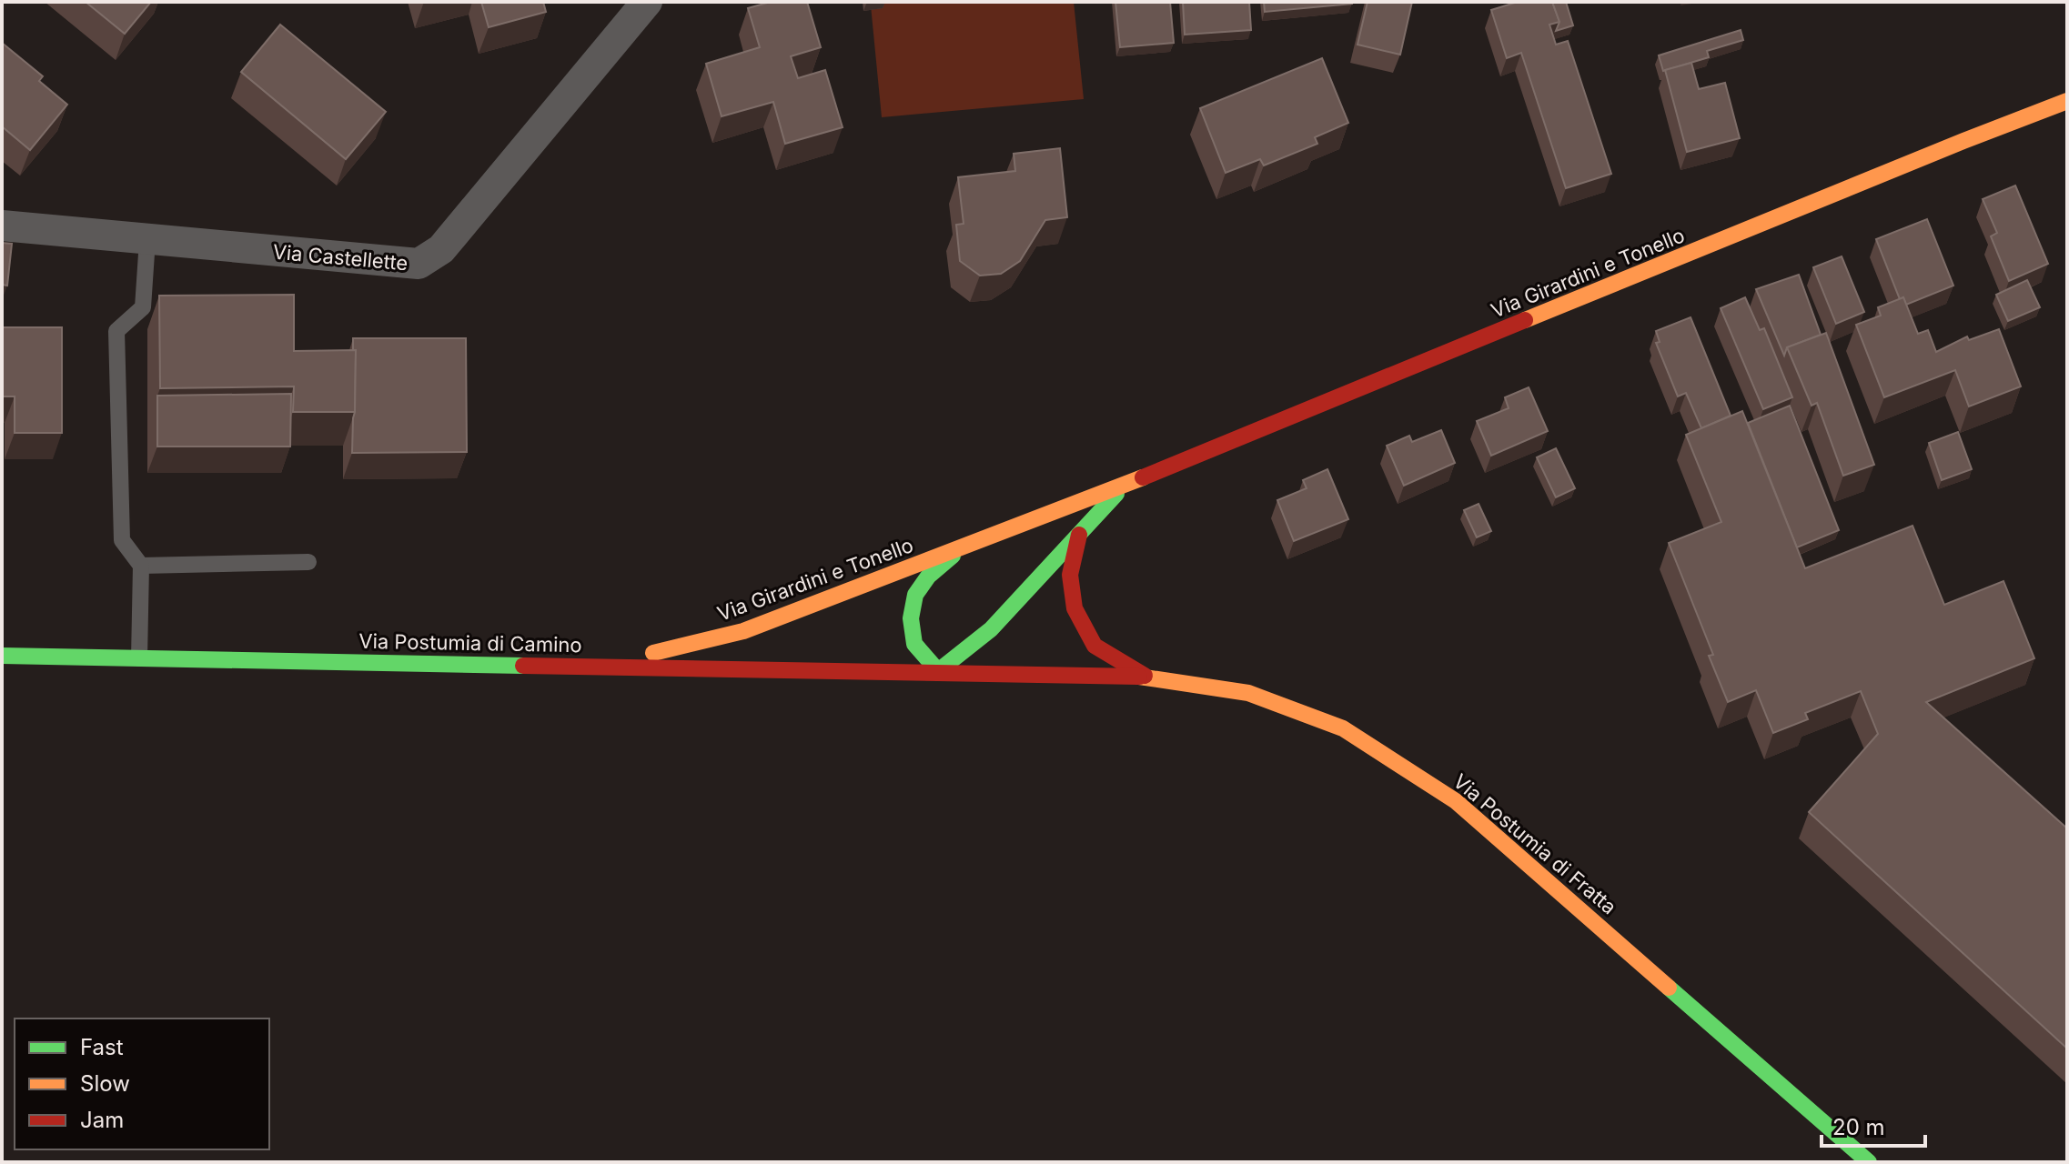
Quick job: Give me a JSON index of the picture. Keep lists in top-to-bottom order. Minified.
{"streets":{"main road":["Via Girardini e Tonello","Via Postumia di Camino","Via Postumia di Fratta"],"street":["Via Castellette"]},"crossings":[["Via Girardini e Tonello","Via Postumia di Camino"],["Via Girardini e Tonello","Via Postumia di Fratta"],["Via Postumia di Camino","Via Postumia di Fratta"]],"legend":["Fast","Slow","Jam"],"scale_bar":"20 m"}
